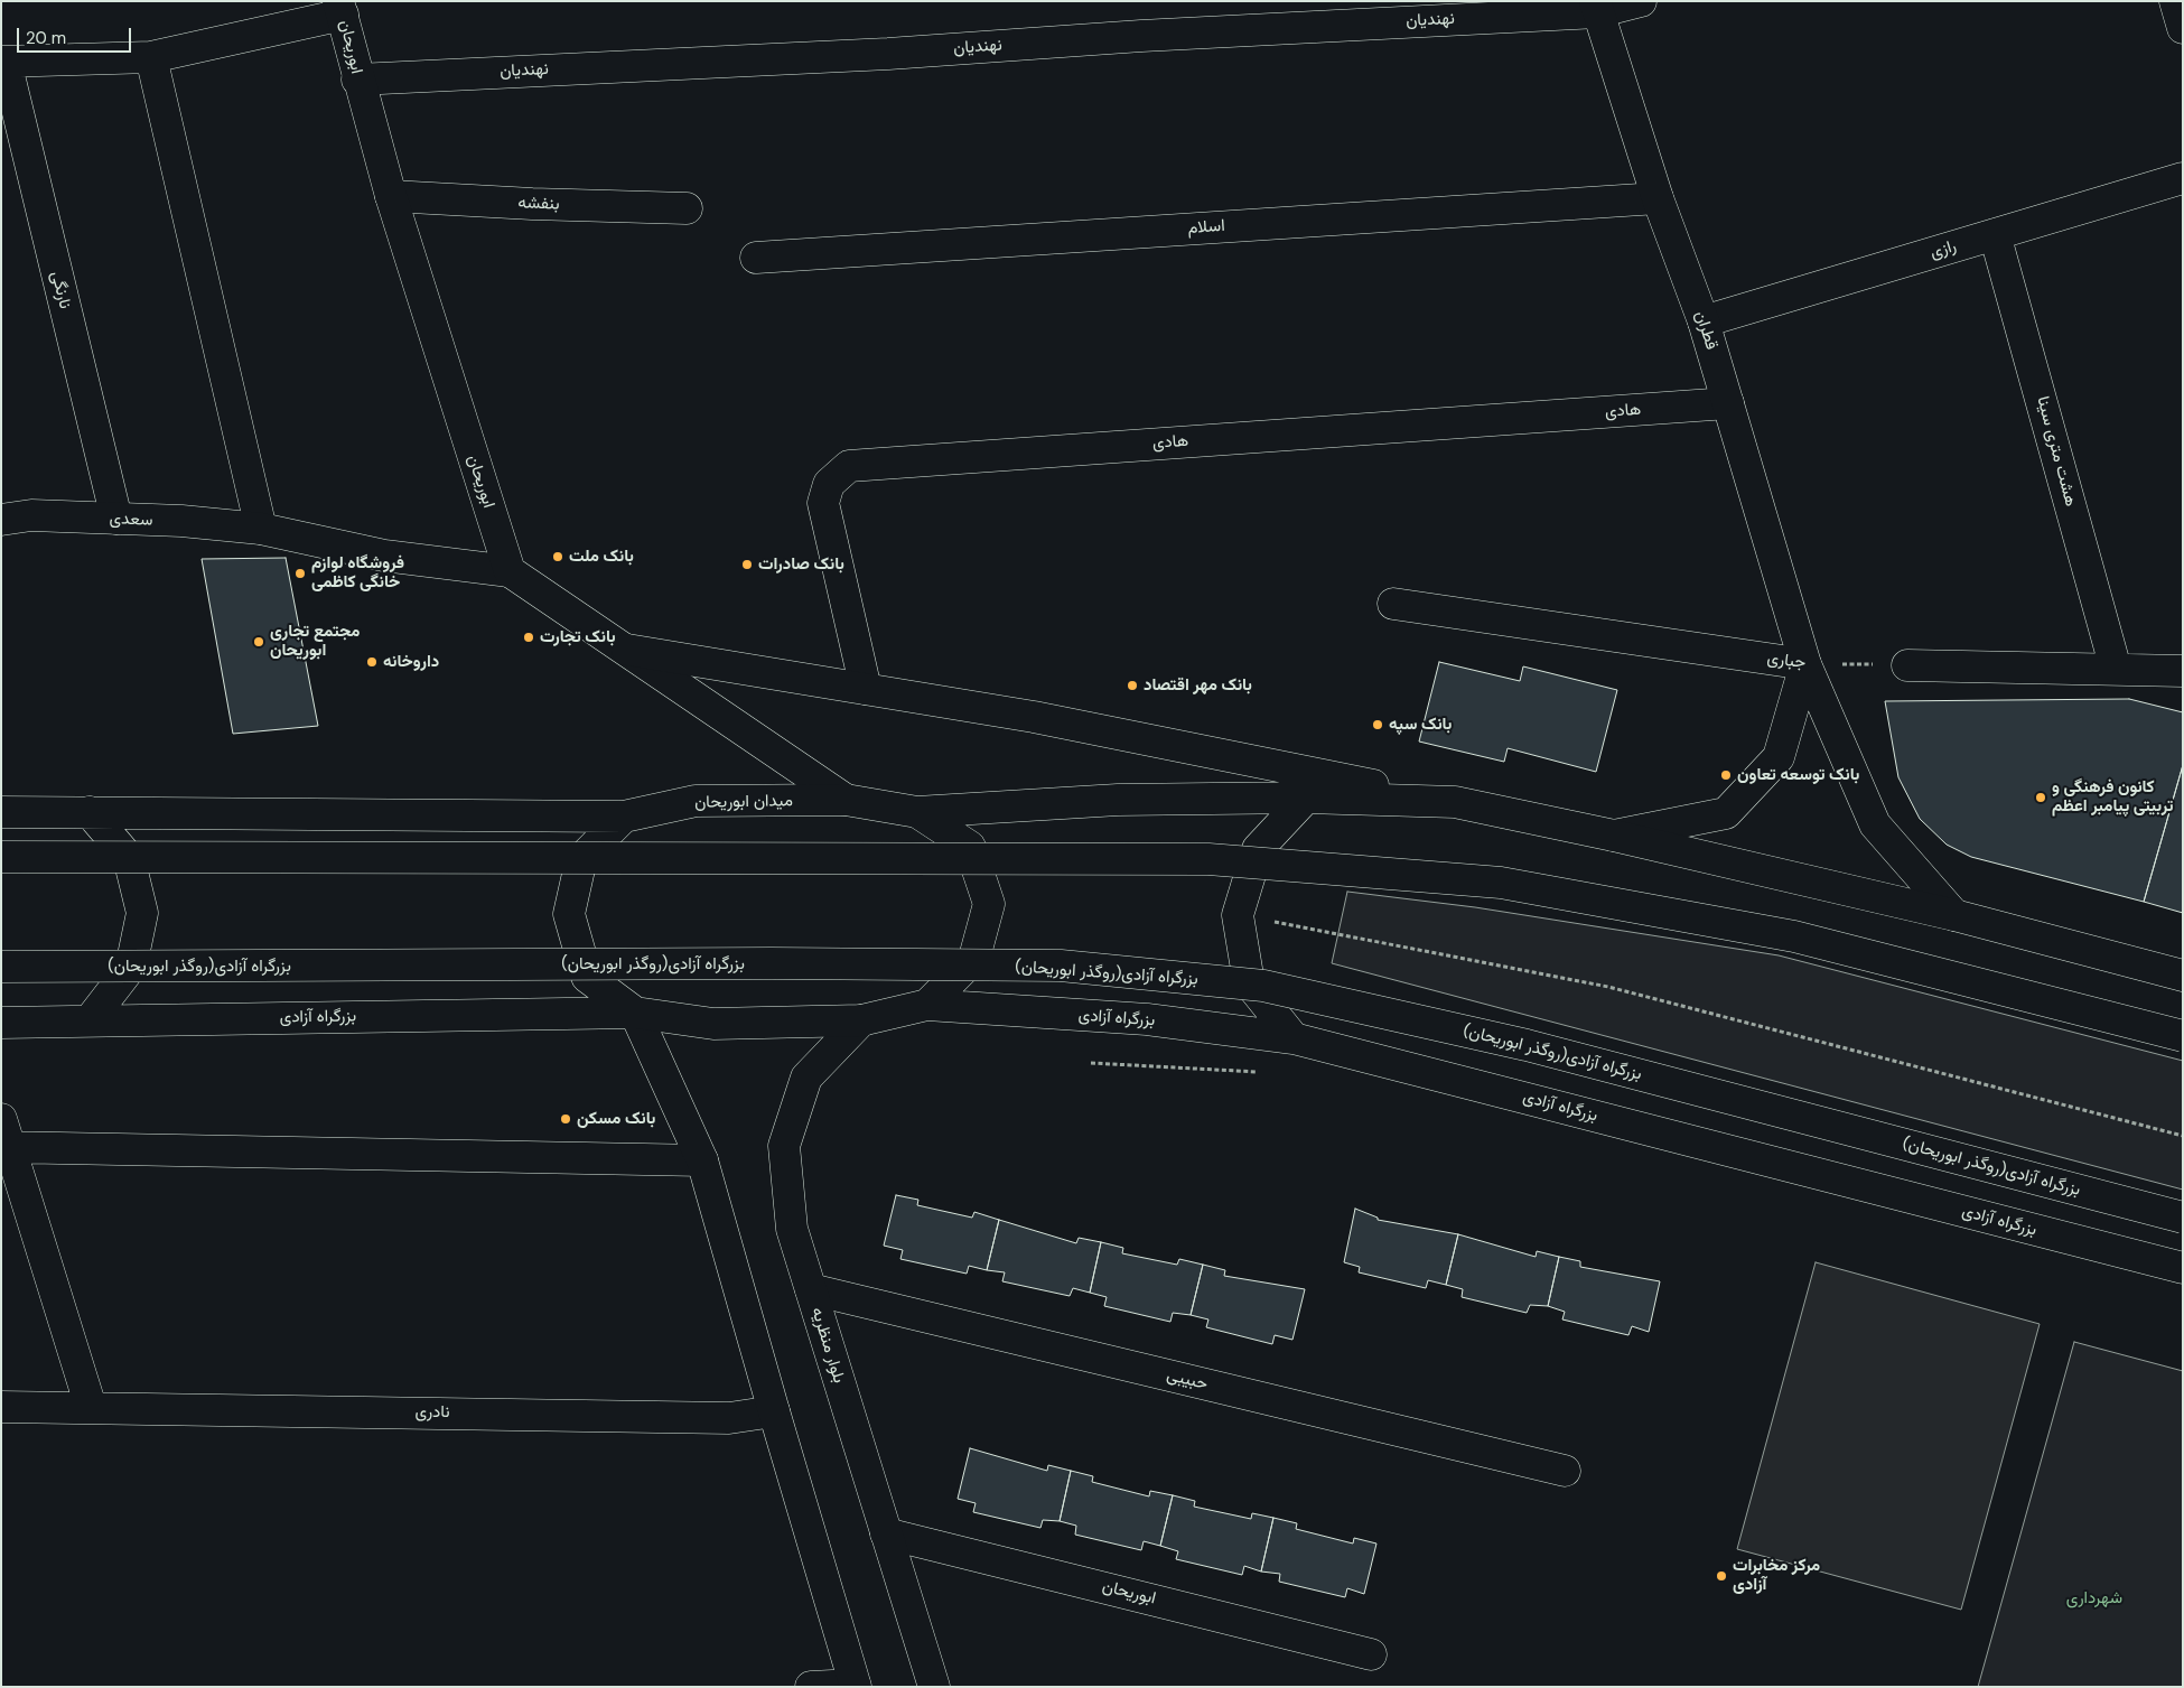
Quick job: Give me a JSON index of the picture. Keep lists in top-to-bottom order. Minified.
{"streets":{"main road":["نهندیان","ابوریحان","بنفشه","اسلام","رازی","نارنگی","قطران","هادی","هشت متری سینا","سعدی","جباری","میدان ابوریحان","بزرگراه آزادی(روگذر ابوریحان)","بزرگراه آزادی","بلوار منظریه","حبیبی","نادری"]},"crossings":[["نهندیان","ابوریحان"],["نهندیان","قطران"],["ابوریحان","بنفشه"],["ابوریحان","سعدی"],["ابوریحان","بلوار منظریه"],["اسلام","قطران"],["رازی","قطران"],["رازی","هشت متری سینا"],["نارنگی","سعدی"],["قطران","هادی"],["قطران","جباری"],["میدان ابوریحان","بزرگراه آزادی"],["بلوار منظریه","حبیبی"]],"parks":["شهرداری"],"places":["بانک ملت","بانک صادرات","فروشگاه لوازم خانگی کاظمی","بانک تجارت","مجتمع تجاری ابوریحان","داروخانه","بانک مهر اقتصاد","بانک سپه","بانک توسعه تعاون","کانون فرهنگی و تربیتی پیامبر اعظم","بانک مسکن","مرکز مخابرات آزادی"],"scale_bar":"20 m"}
